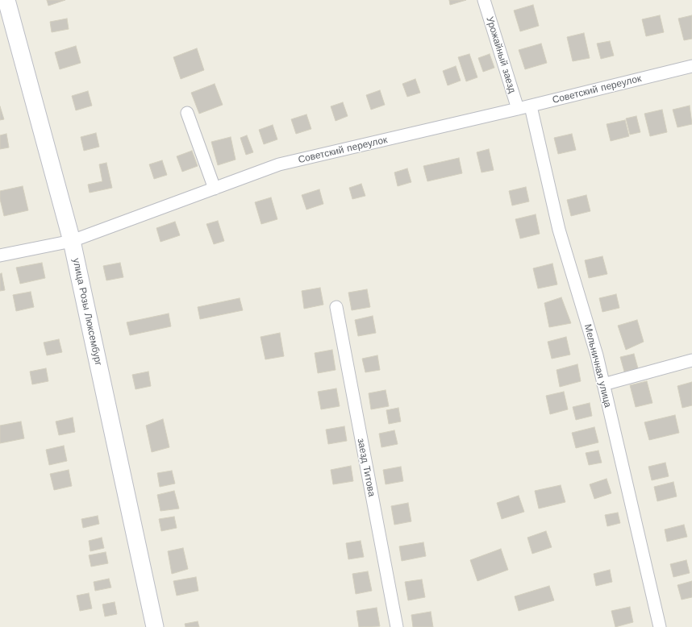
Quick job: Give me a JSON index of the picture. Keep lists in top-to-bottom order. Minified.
{"streets":{"main road":["улица Розы Люксембург"],"street":["Урожайный заезд","Советский переулок","Мельничная улица","заезд Титова"]},"crossings":[["Урожайный заезд","Советский переулок"],["Советский переулок","улица Розы Люксембург"],["Советский переулок","Мельничная улица"]]}
